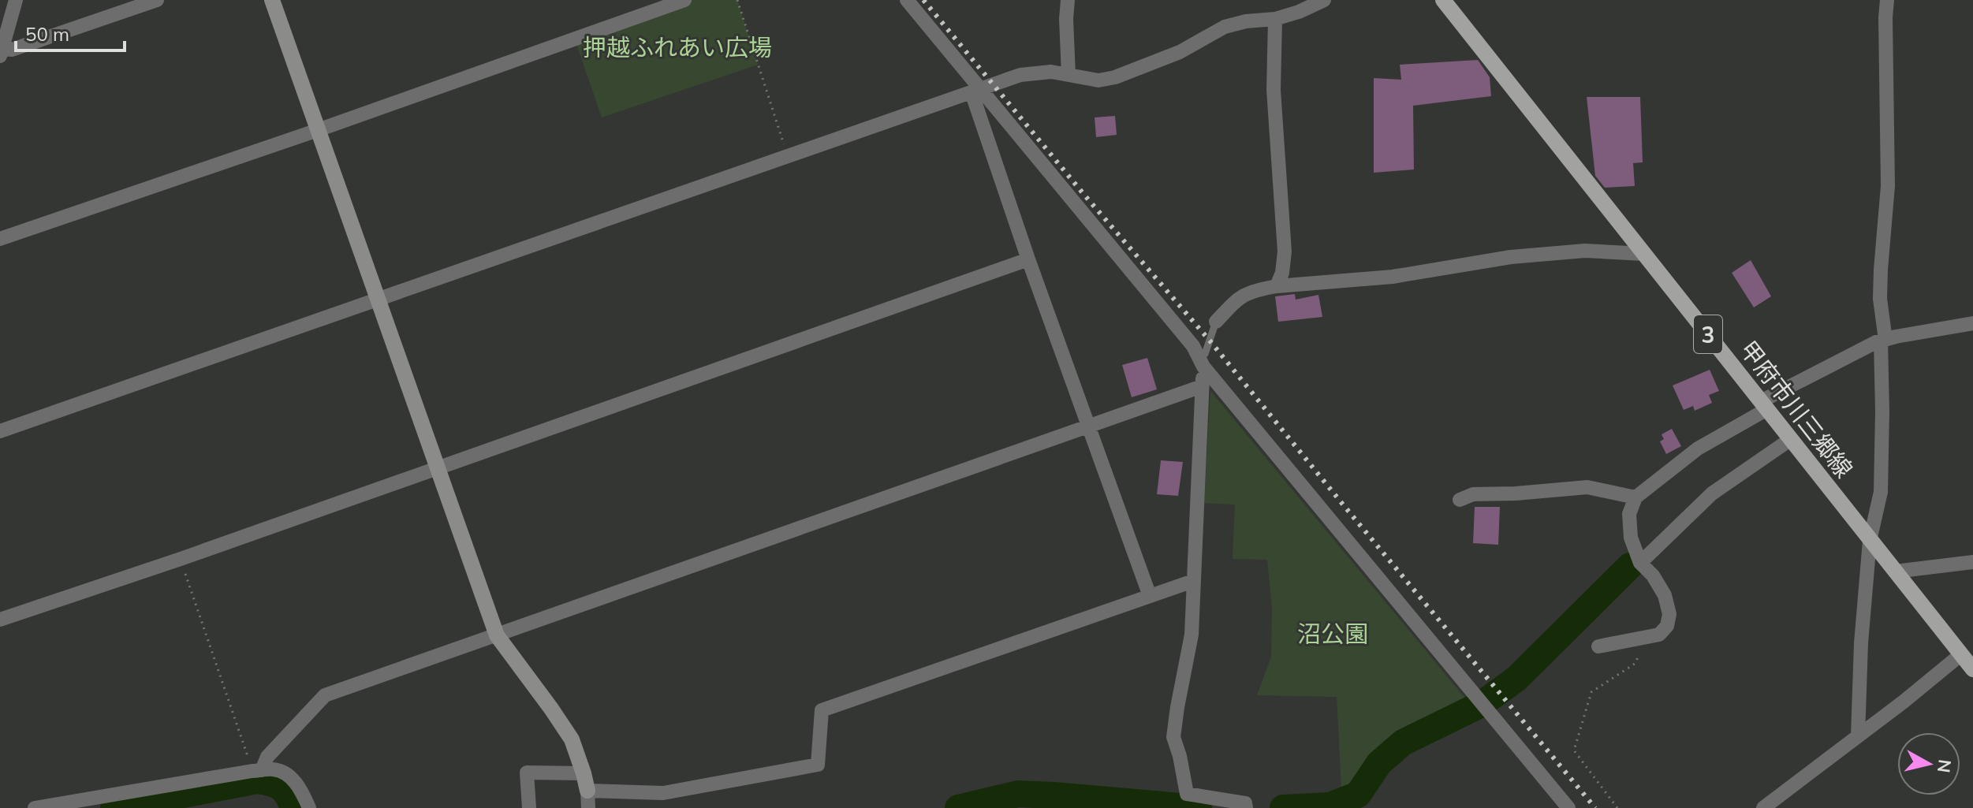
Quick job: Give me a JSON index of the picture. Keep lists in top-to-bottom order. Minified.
{"streets":{"main road":["3","甲府市川三郷線"]},"parks":["押越ふれあい広場","沼公園"],"scale_bar":"50 m","north":"right"}
